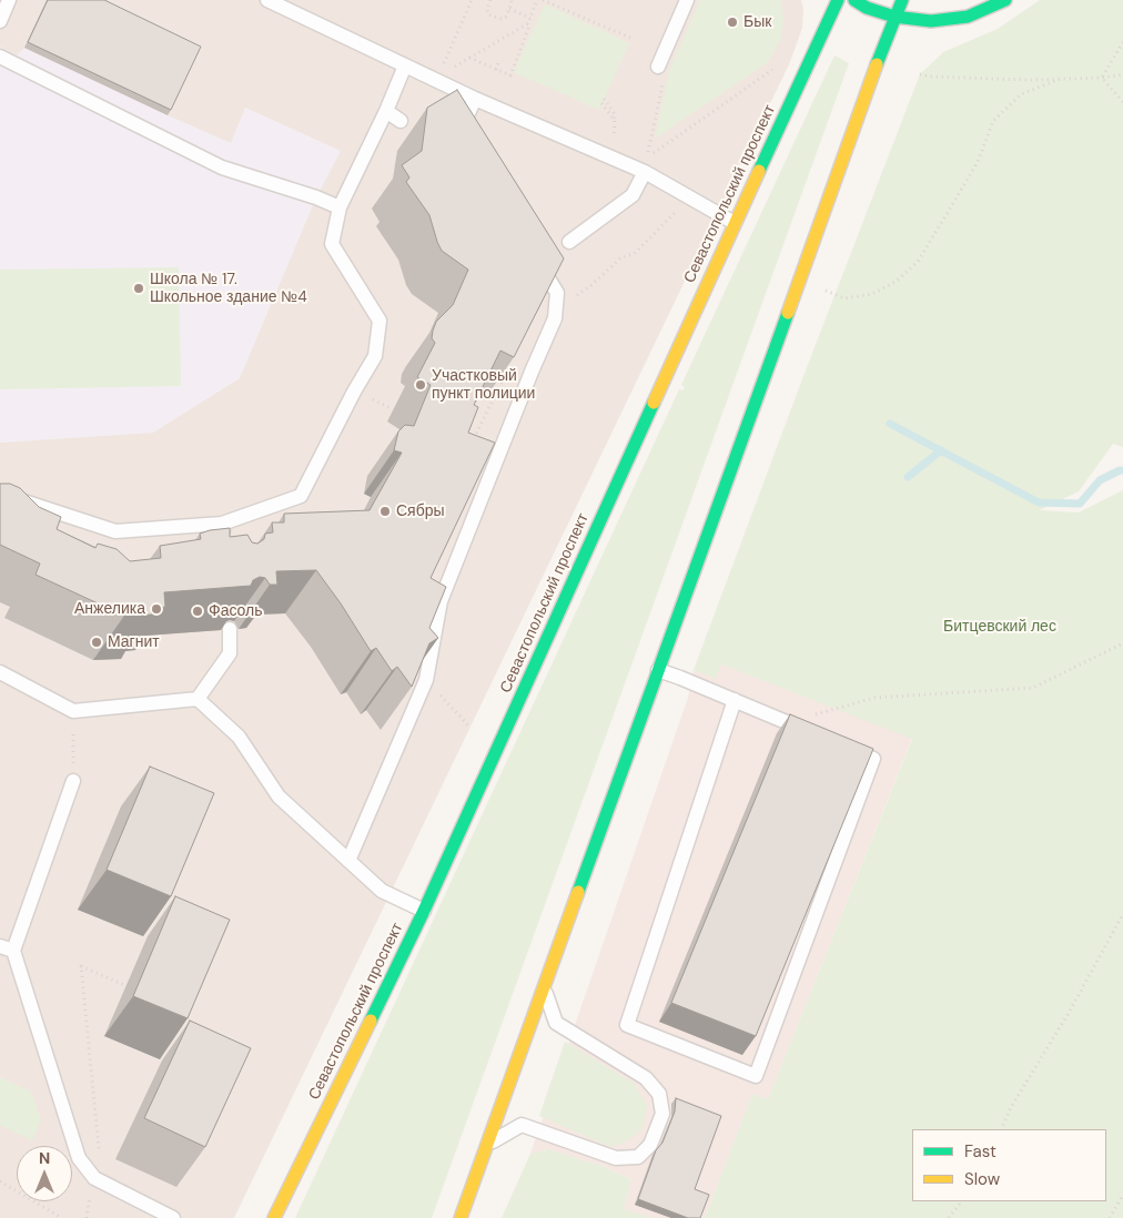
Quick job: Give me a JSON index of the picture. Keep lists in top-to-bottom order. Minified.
{"streets":{"main road":["Севастопольский проспект"]},"parks":["Битцевский лес"],"places":["Бык","Школа № 17. Школьное здание №4","Участковый пункт полиции","Сябры","Анжелика","Фасоль","Магнит"],"legend":["Fast","Slow"],"north":"top"}
